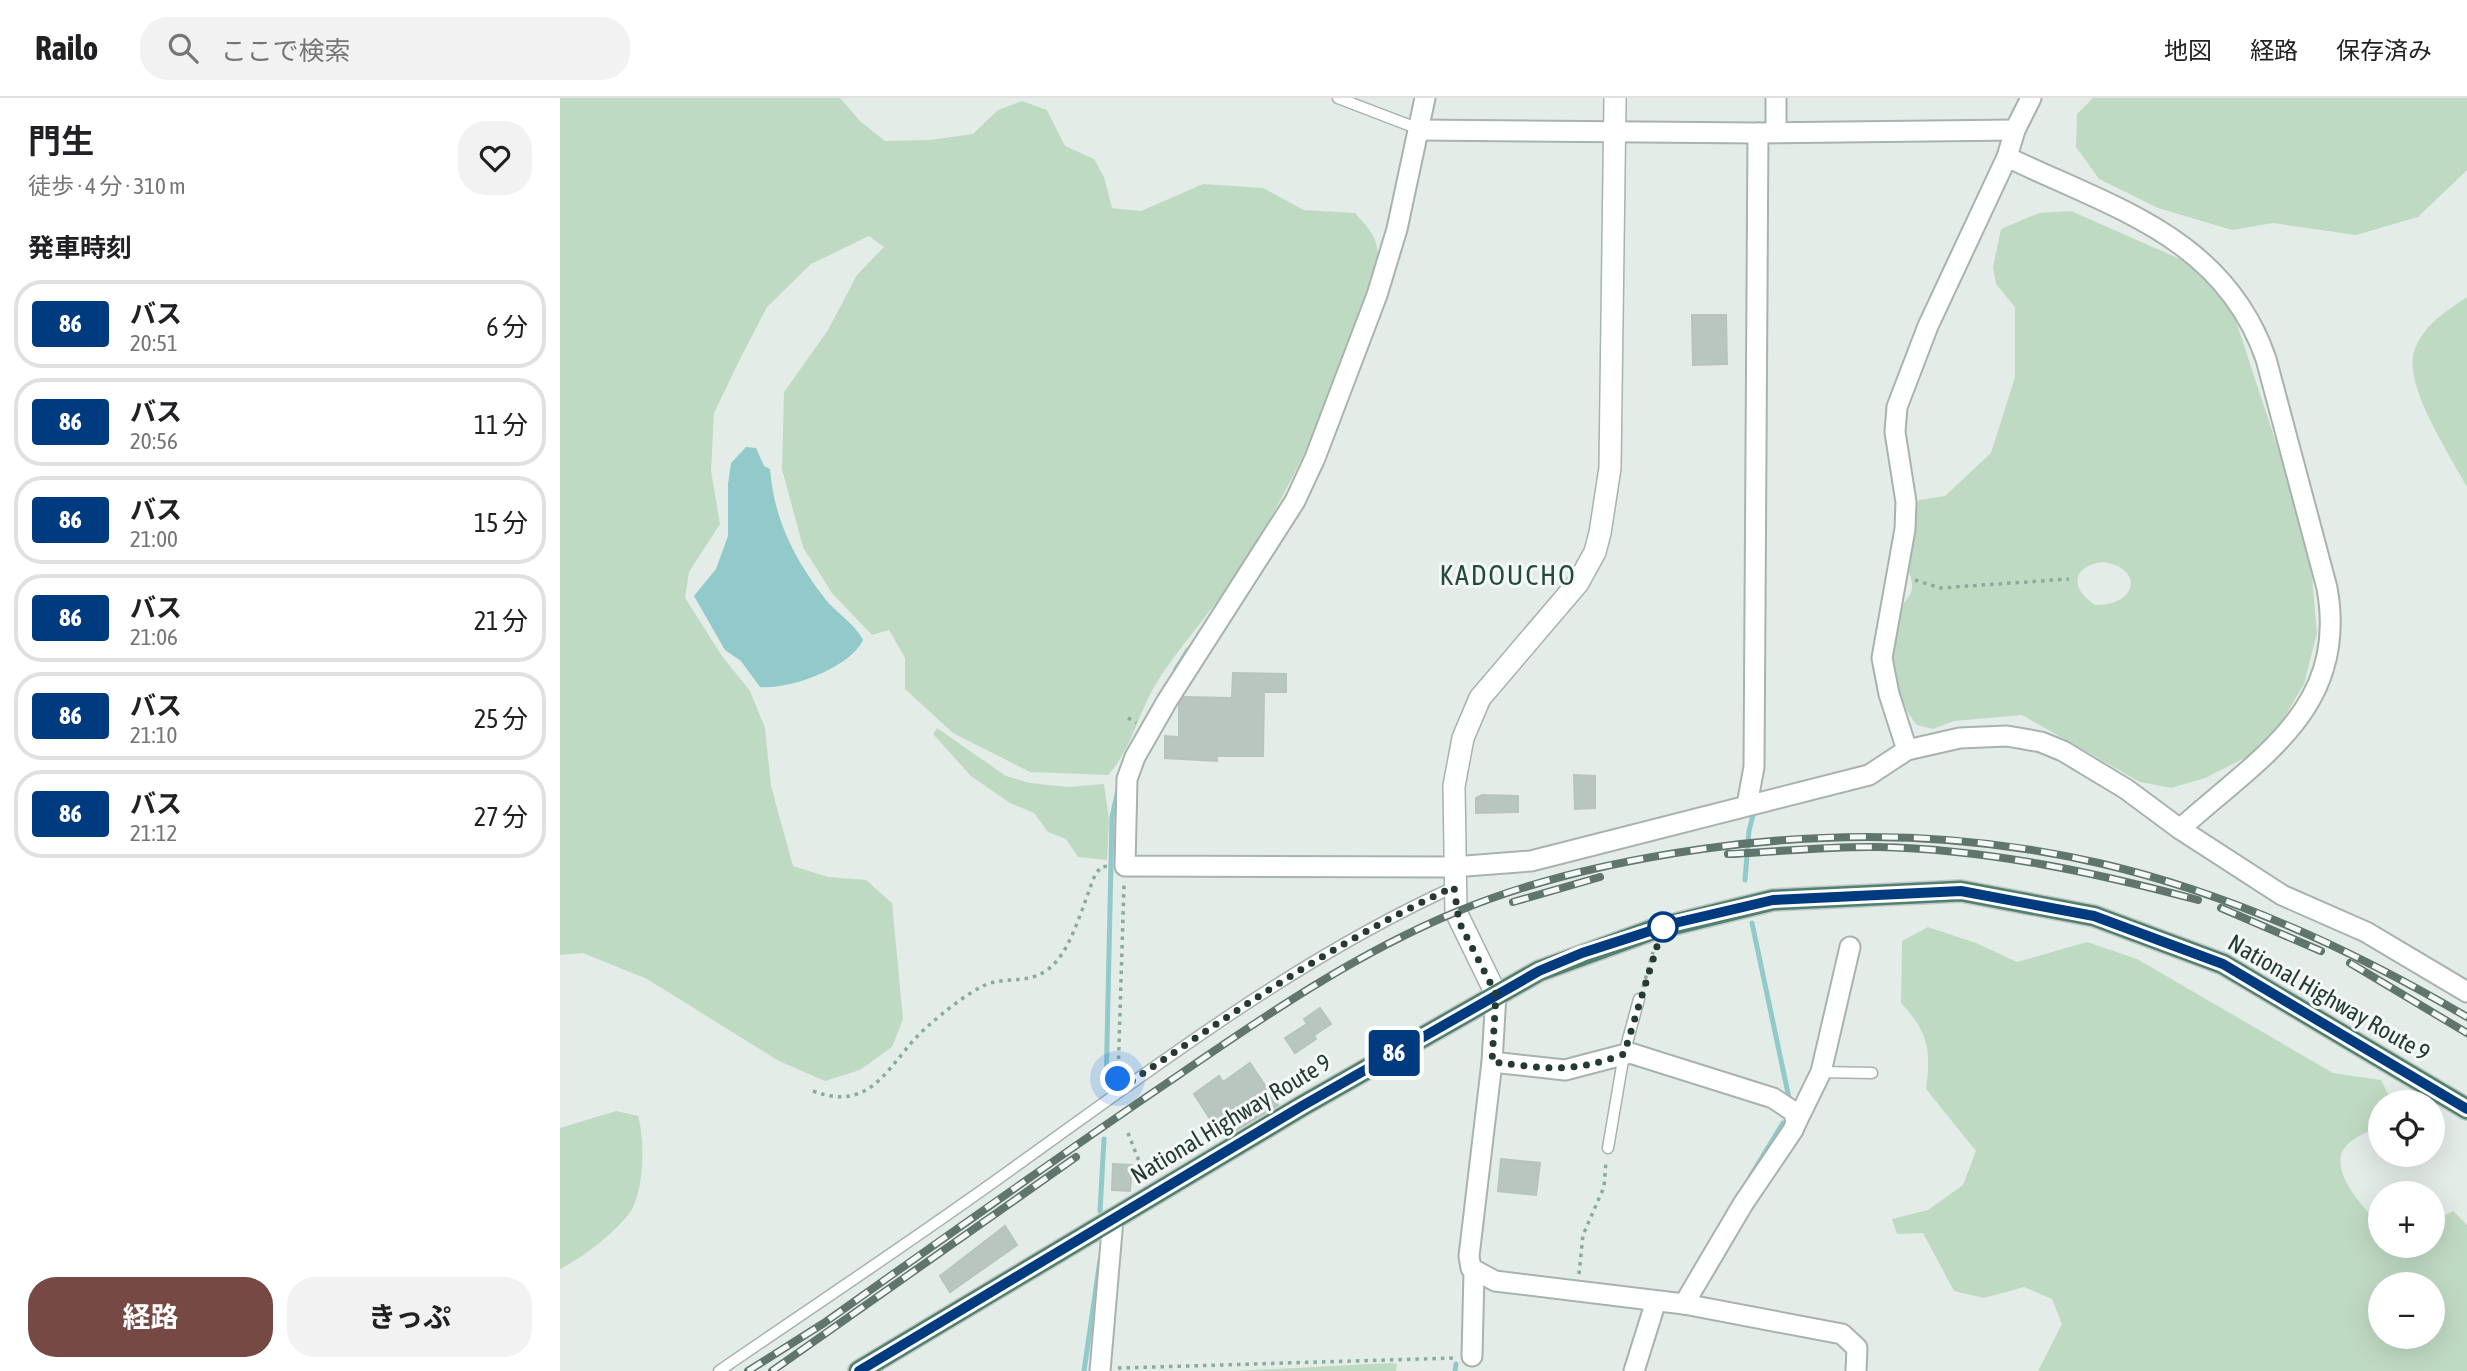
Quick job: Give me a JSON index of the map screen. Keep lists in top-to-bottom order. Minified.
{"streets":{"highway":["National Highway Route 9"]},"districts":["KADOUCHO"],"lines":["bus line 86"],"page":{"header":"Railo","search":"ここで検索","nav":["地図","経路","保存済み"],"heading":[["門生","徒歩 · 4 分 · 310 m"],"発車時刻"],"on_map":"86","list":[{"mark":"86","name":"バス","note":"20:51","value":"6 分"},{"mark":"86","name":"バス","note":"20:56","value":"11 分"},{"mark":"86","name":"バス","note":"21:00","value":"15 分"},{"mark":"86","name":"バス","note":"21:06","value":"21 分"},{"mark":"86","name":"バス","note":"21:10","value":"25 分"},{"mark":"86","name":"バス","note":"21:12","value":"27 分"}],"map_buttons":["+","−"],"buttons":["経路","きっぷ"]}}
